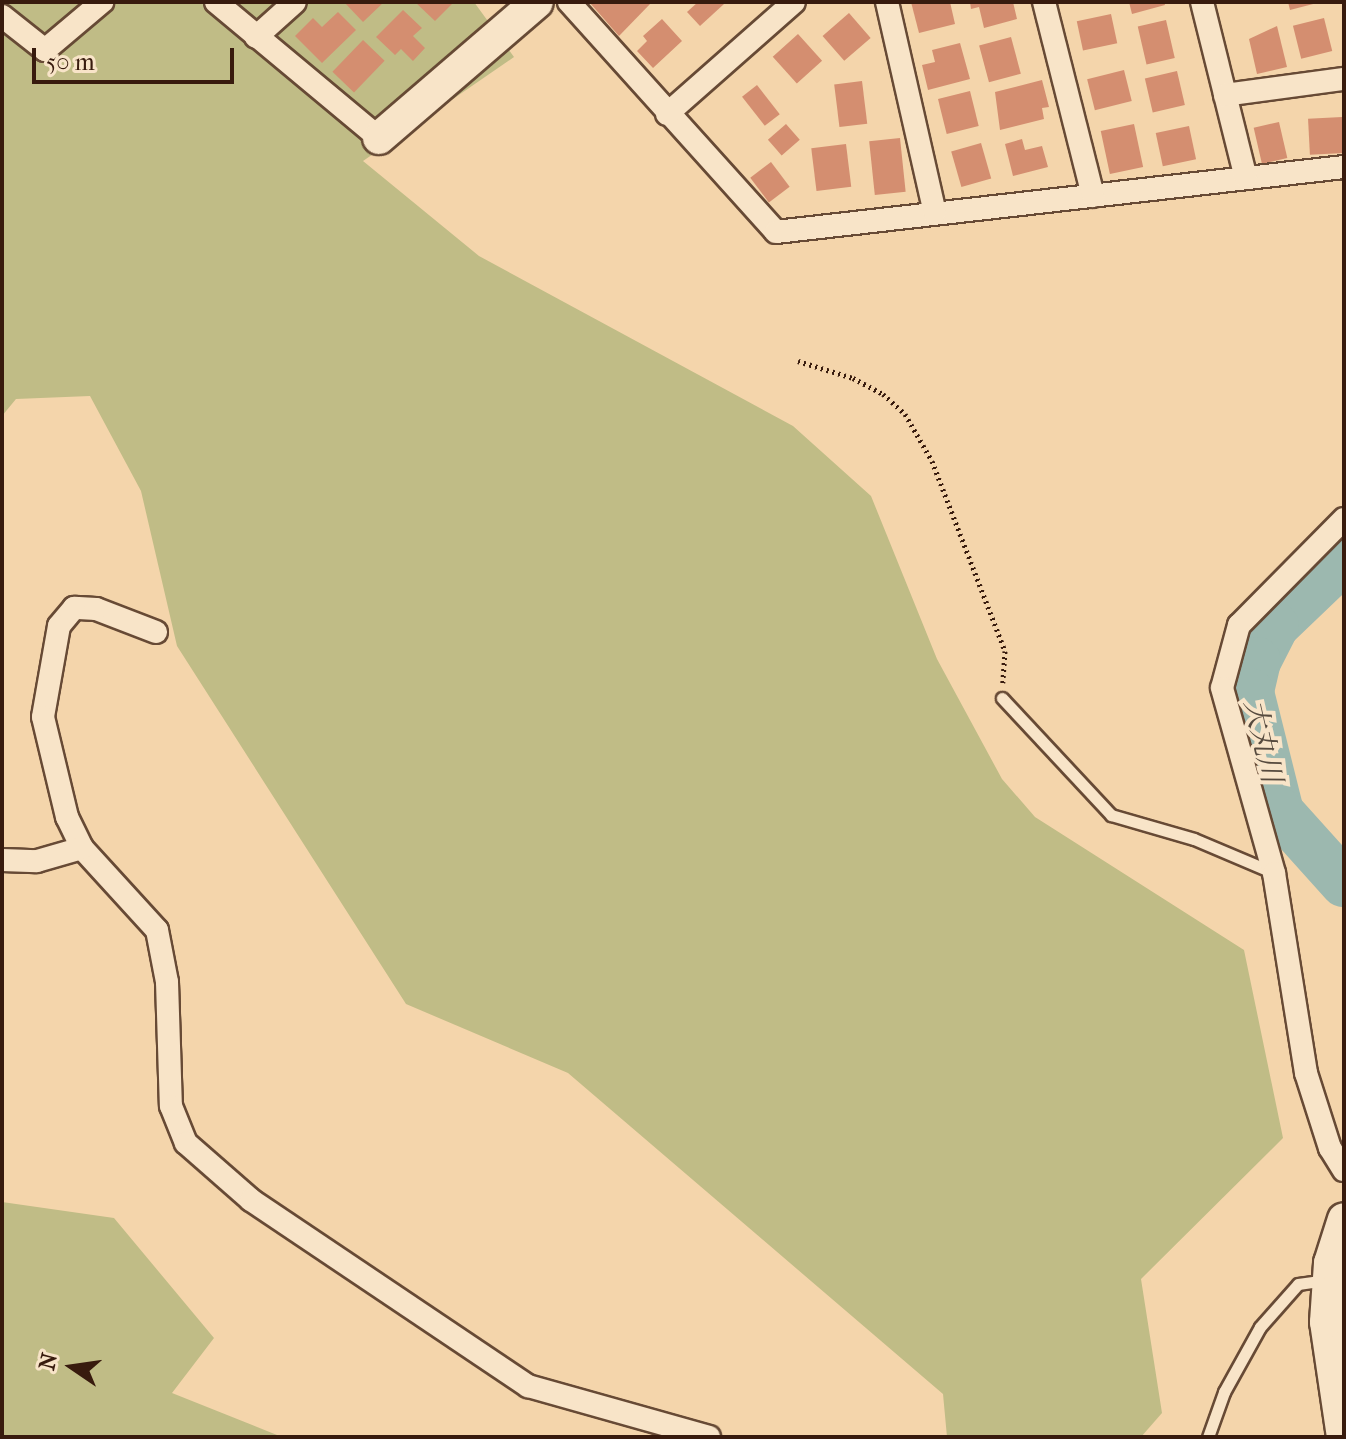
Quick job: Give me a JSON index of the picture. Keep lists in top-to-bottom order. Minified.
{"water":["大丸川"],"scale_bar":"50 m","north":"left"}
